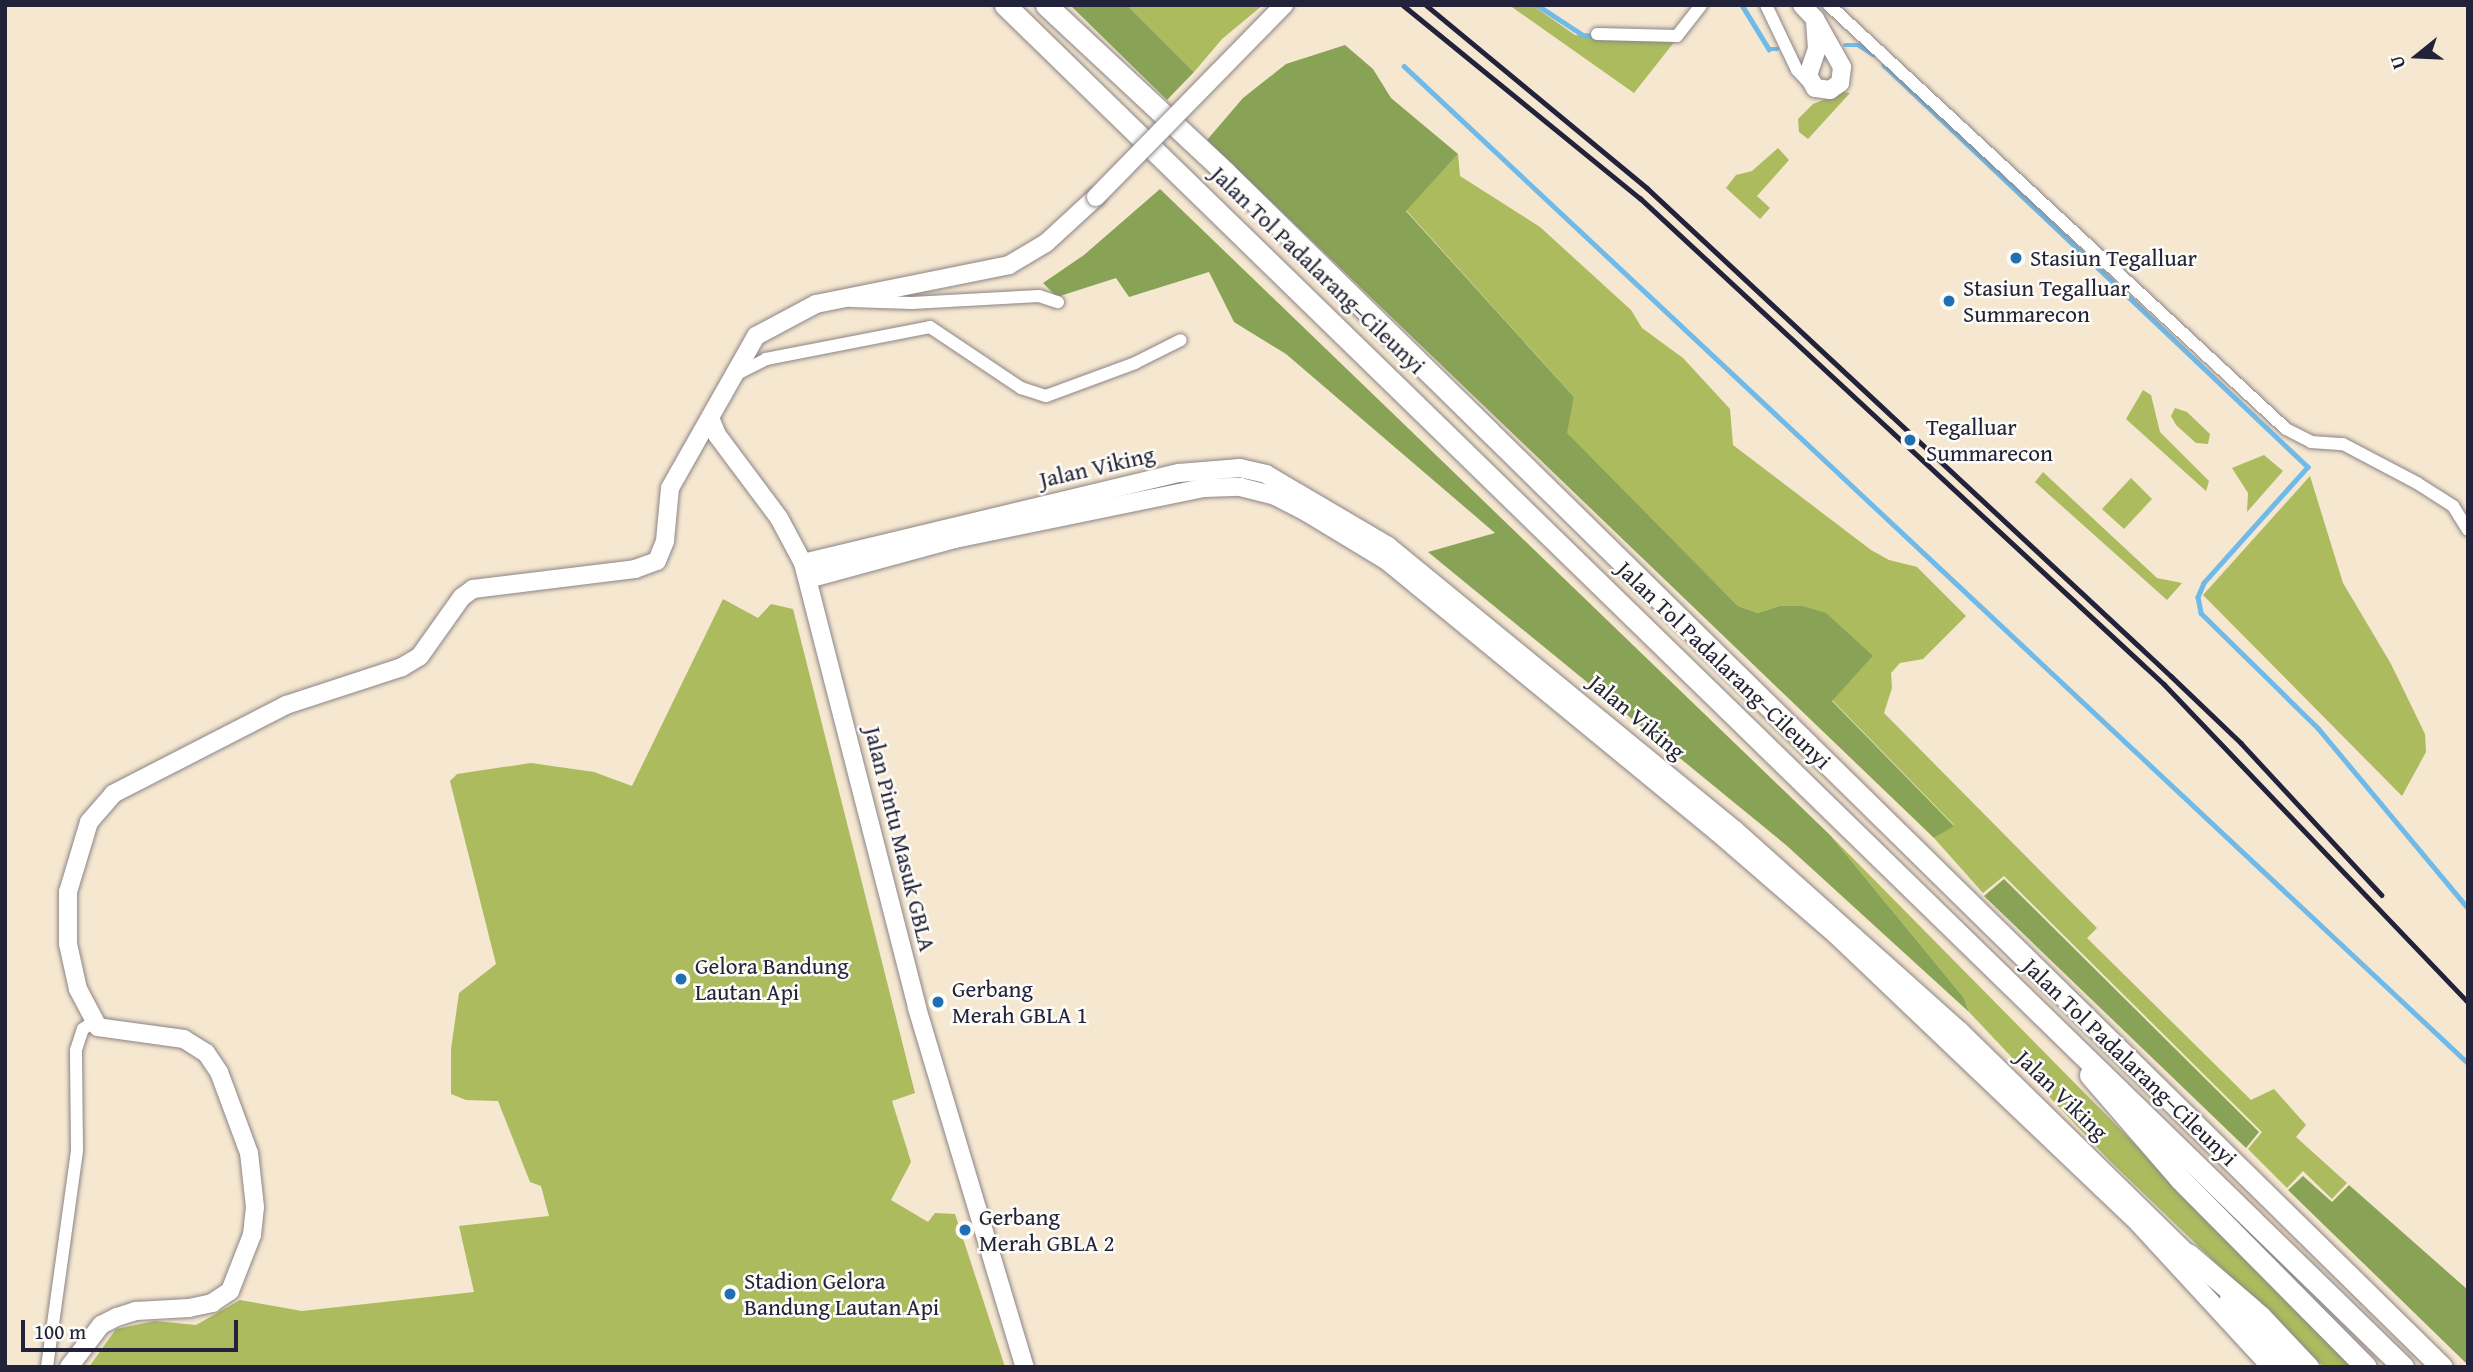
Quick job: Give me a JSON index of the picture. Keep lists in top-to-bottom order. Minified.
{"streets":{"highway":["Jalan Tol Padalarang–Cileunyi"],"street":["Jalan Viking","Jalan Pintu Masuk GBLA"]},"crossings":[["Jalan Viking","Jalan Pintu Masuk GBLA"]],"places":["Stasiun Tegalluar","Stasiun Tegalluar Summarecon","Tegalluar Summarecon","Gelora Bandung Lautan Api","Gerbang Merah GBLA 1","Gerbang Merah GBLA 2","Stadion Gelora Bandung Lautan Api"],"scale_bar":"100 m","north":"left"}
